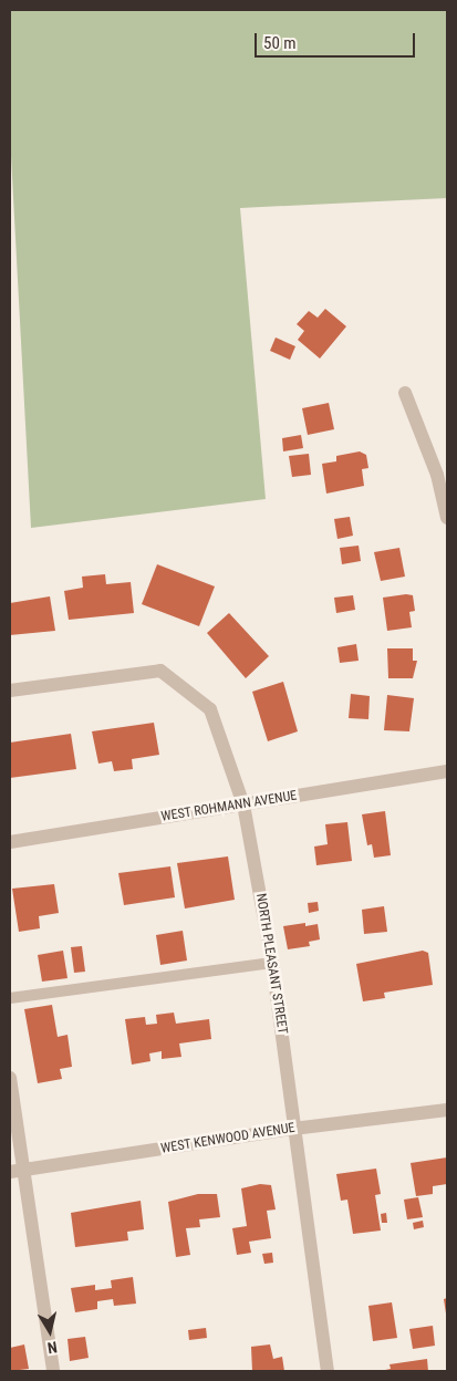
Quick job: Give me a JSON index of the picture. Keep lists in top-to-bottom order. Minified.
{"streets":{"street":["WEST ROHMANN AVENUE","NORTH PLEASANT STREET","WEST KENWOOD AVENUE"]},"crossings":[["WEST ROHMANN AVENUE","NORTH PLEASANT STREET"],["NORTH PLEASANT STREET","WEST KENWOOD AVENUE"]],"scale_bar":"50 m","north":"bottom"}
